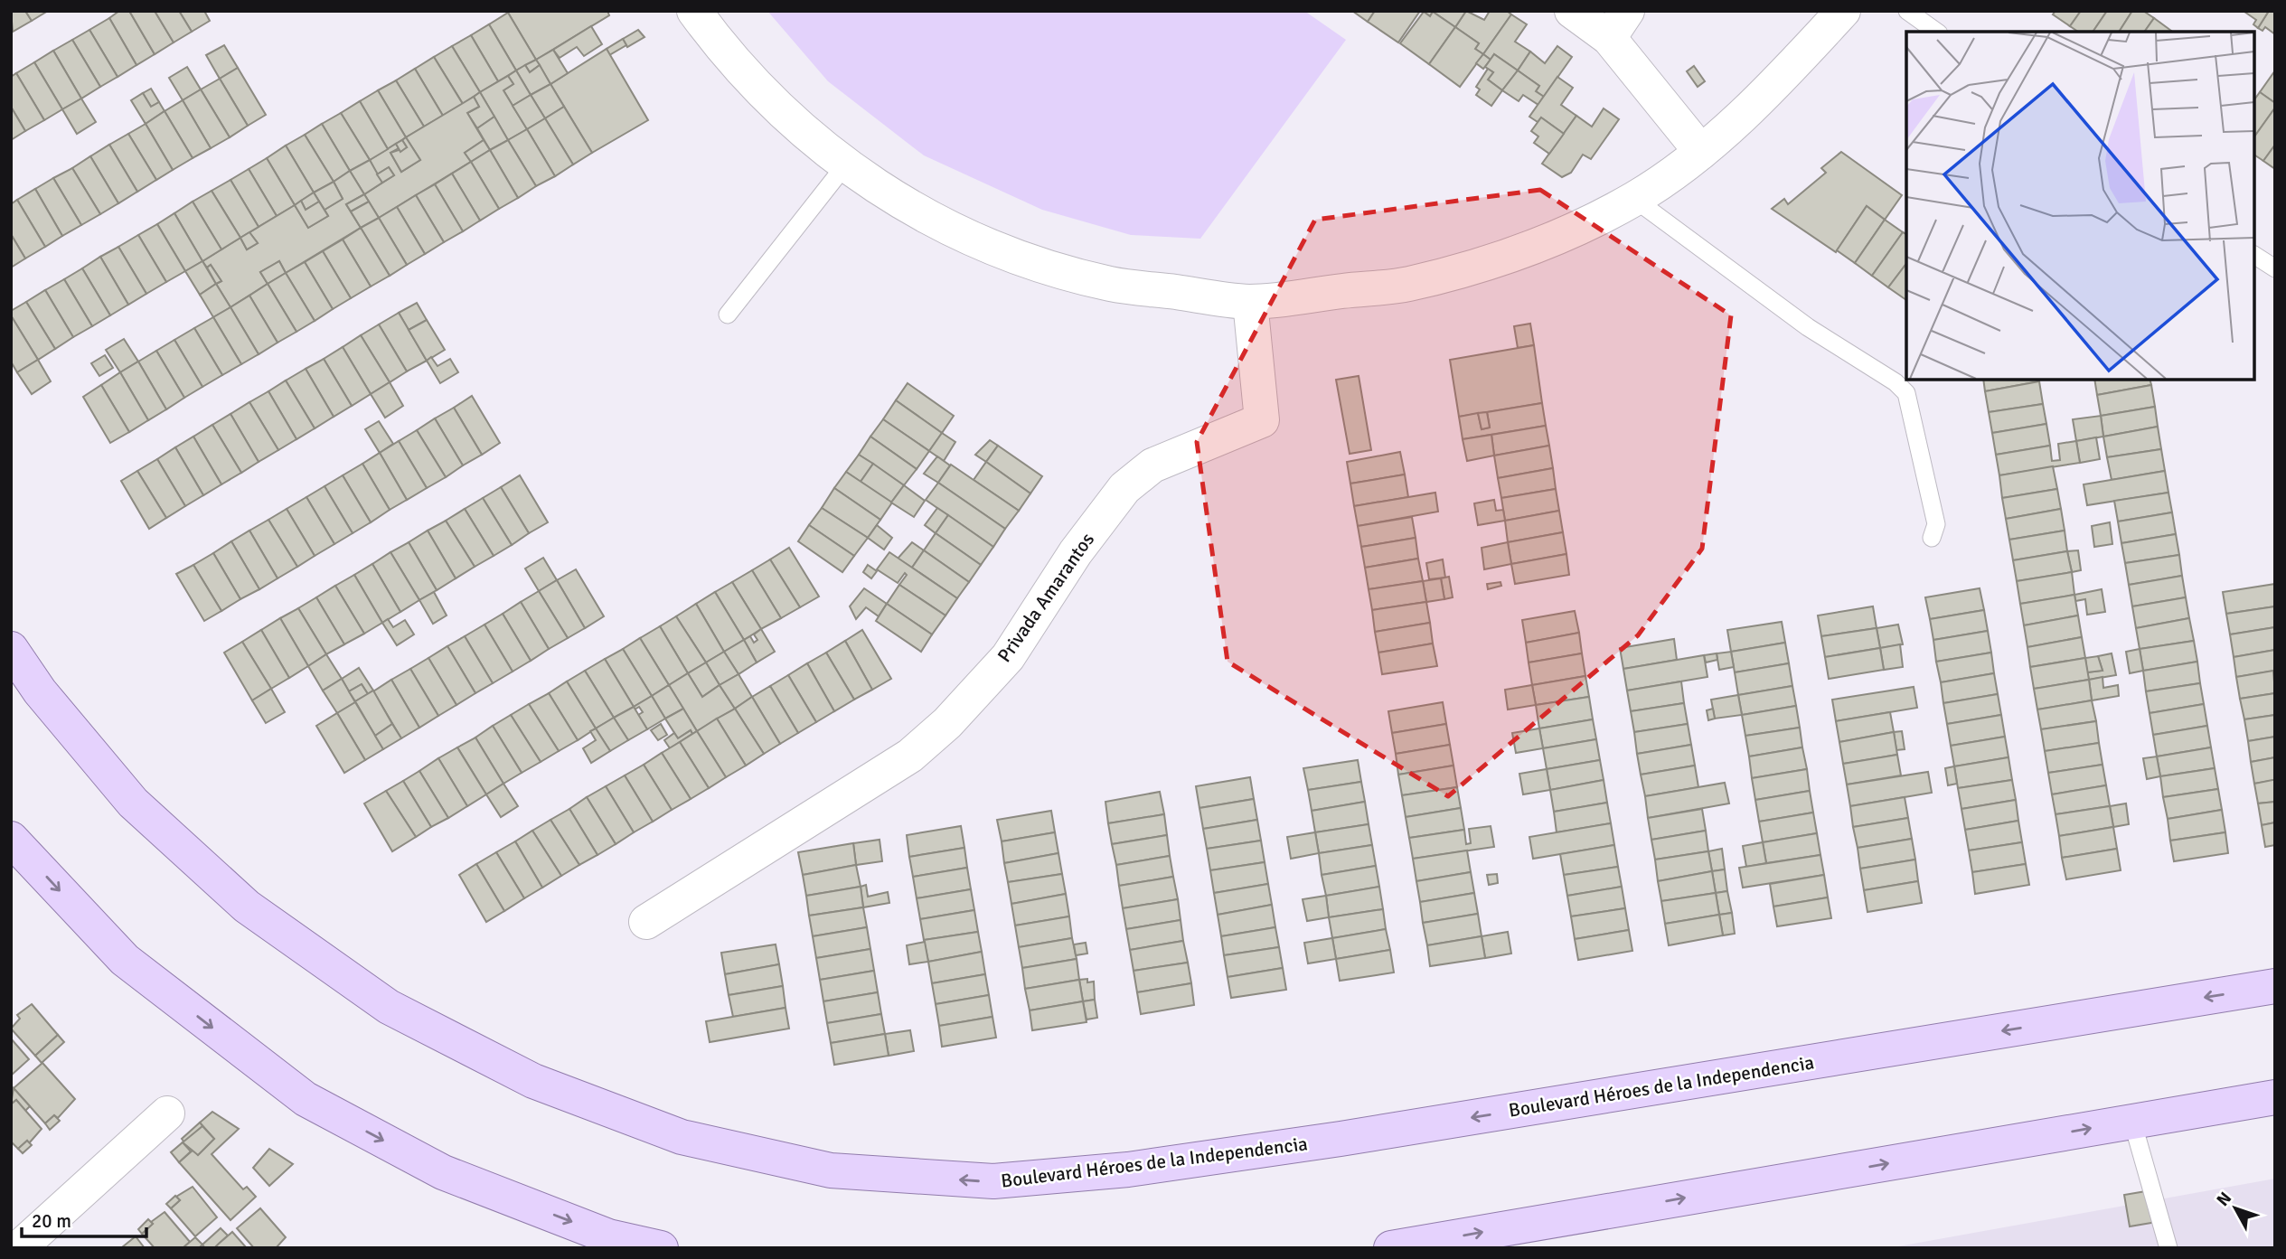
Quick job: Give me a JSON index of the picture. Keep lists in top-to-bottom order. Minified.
{"streets":{"main road":["Boulevard Héroes de la Independencia"],"street":["Privada Amarantos"]},"scale_bar":"20 m","north":"top left"}
